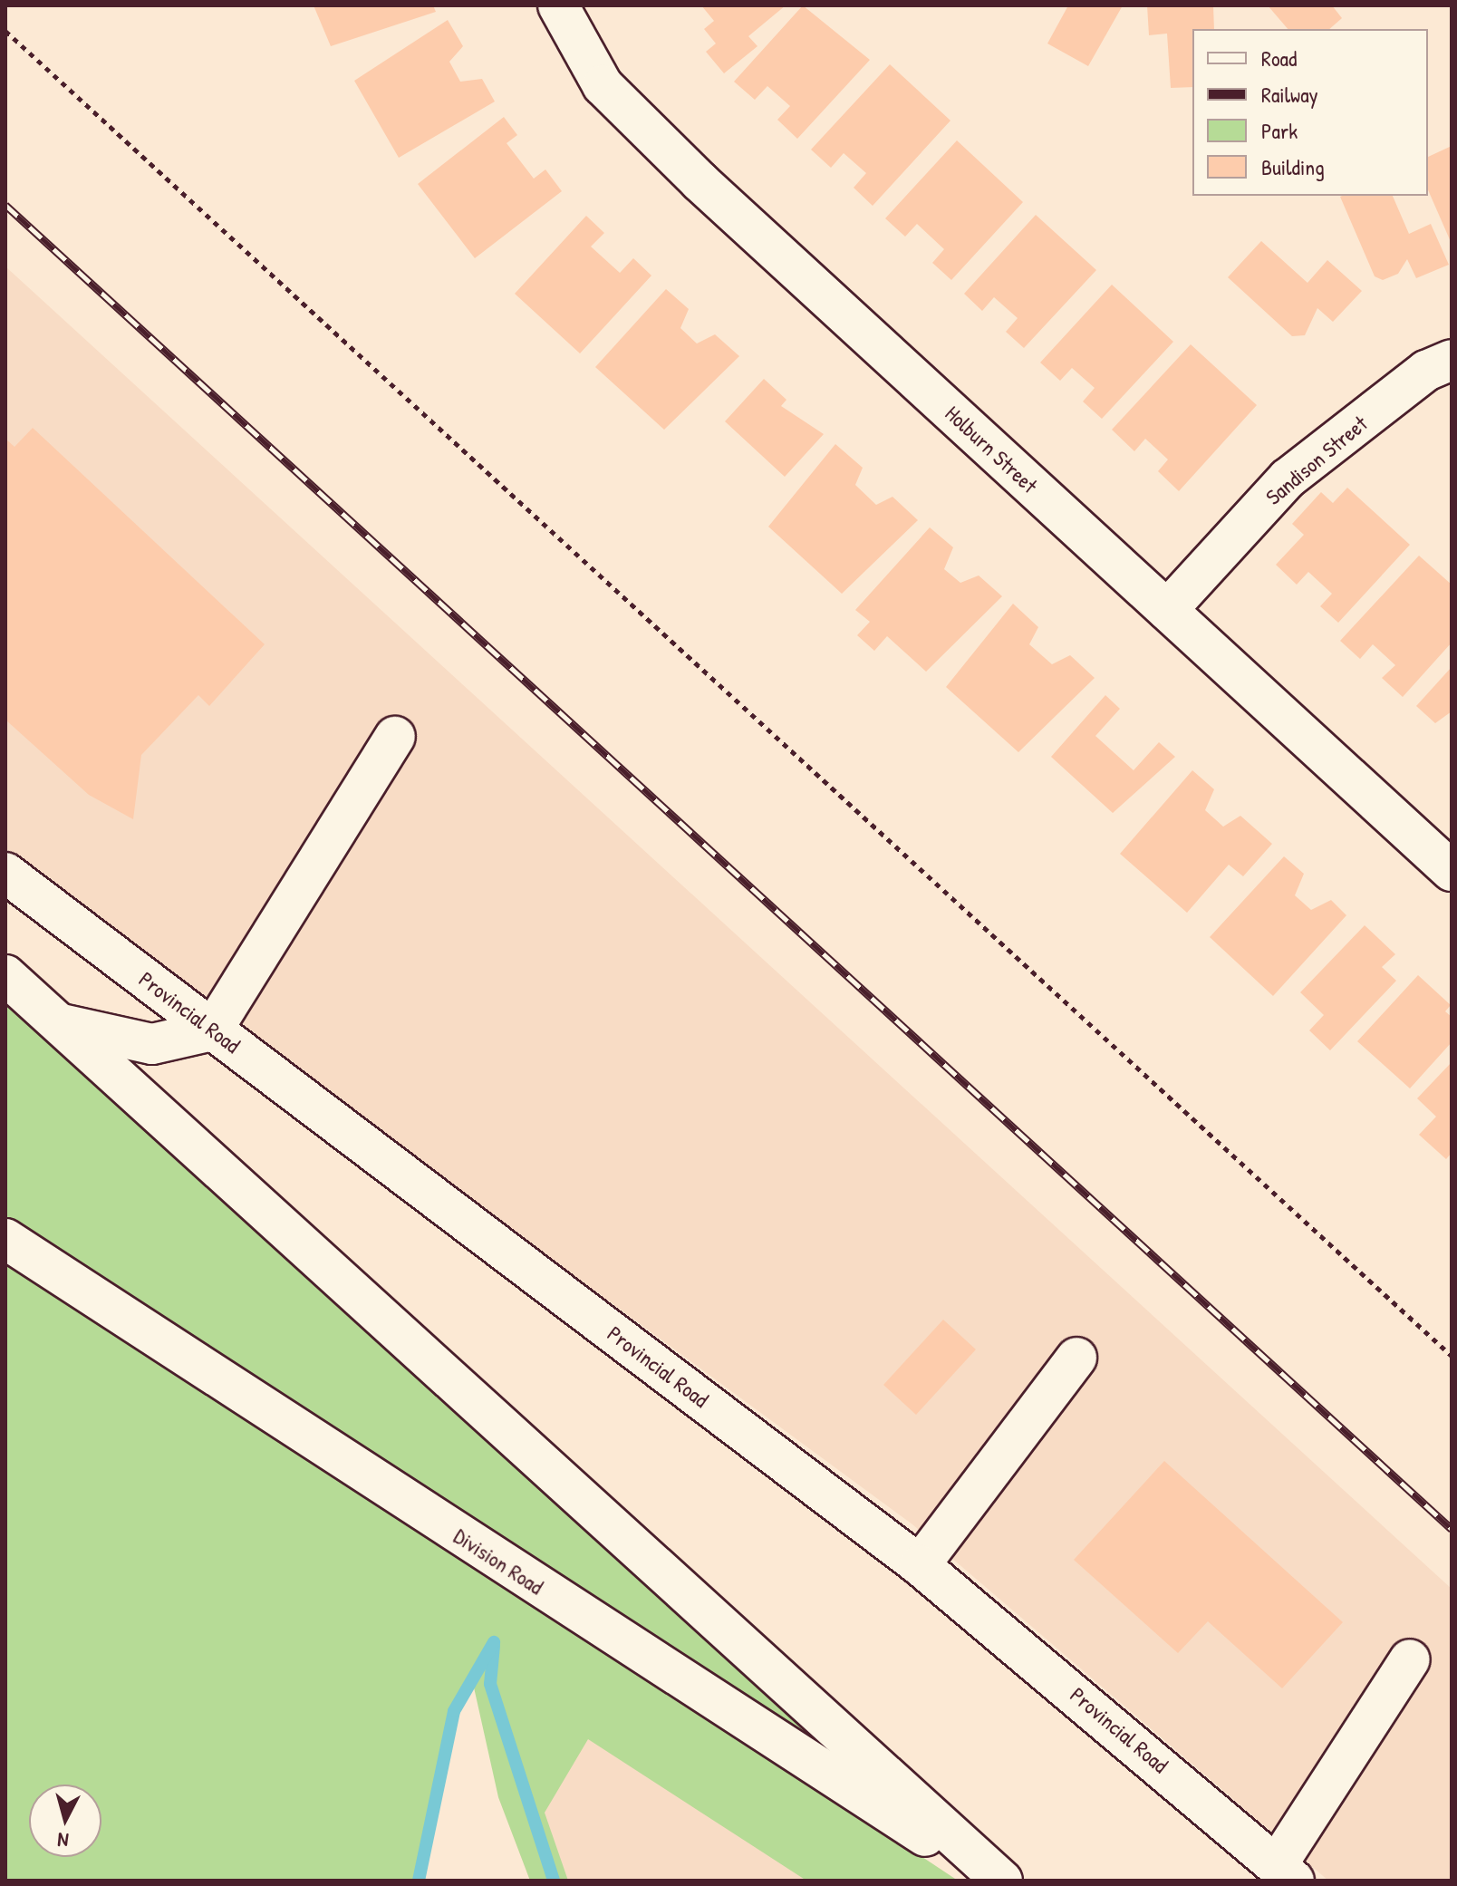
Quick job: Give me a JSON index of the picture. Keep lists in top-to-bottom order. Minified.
{"streets":{"main road":["Holburn Street","Sandison Street","Provincial Road","Division Road"]},"crossings":[["Holburn Street","Sandison Street"]],"legend":["Road","Railway","Park","Building"],"north":"bottom"}
